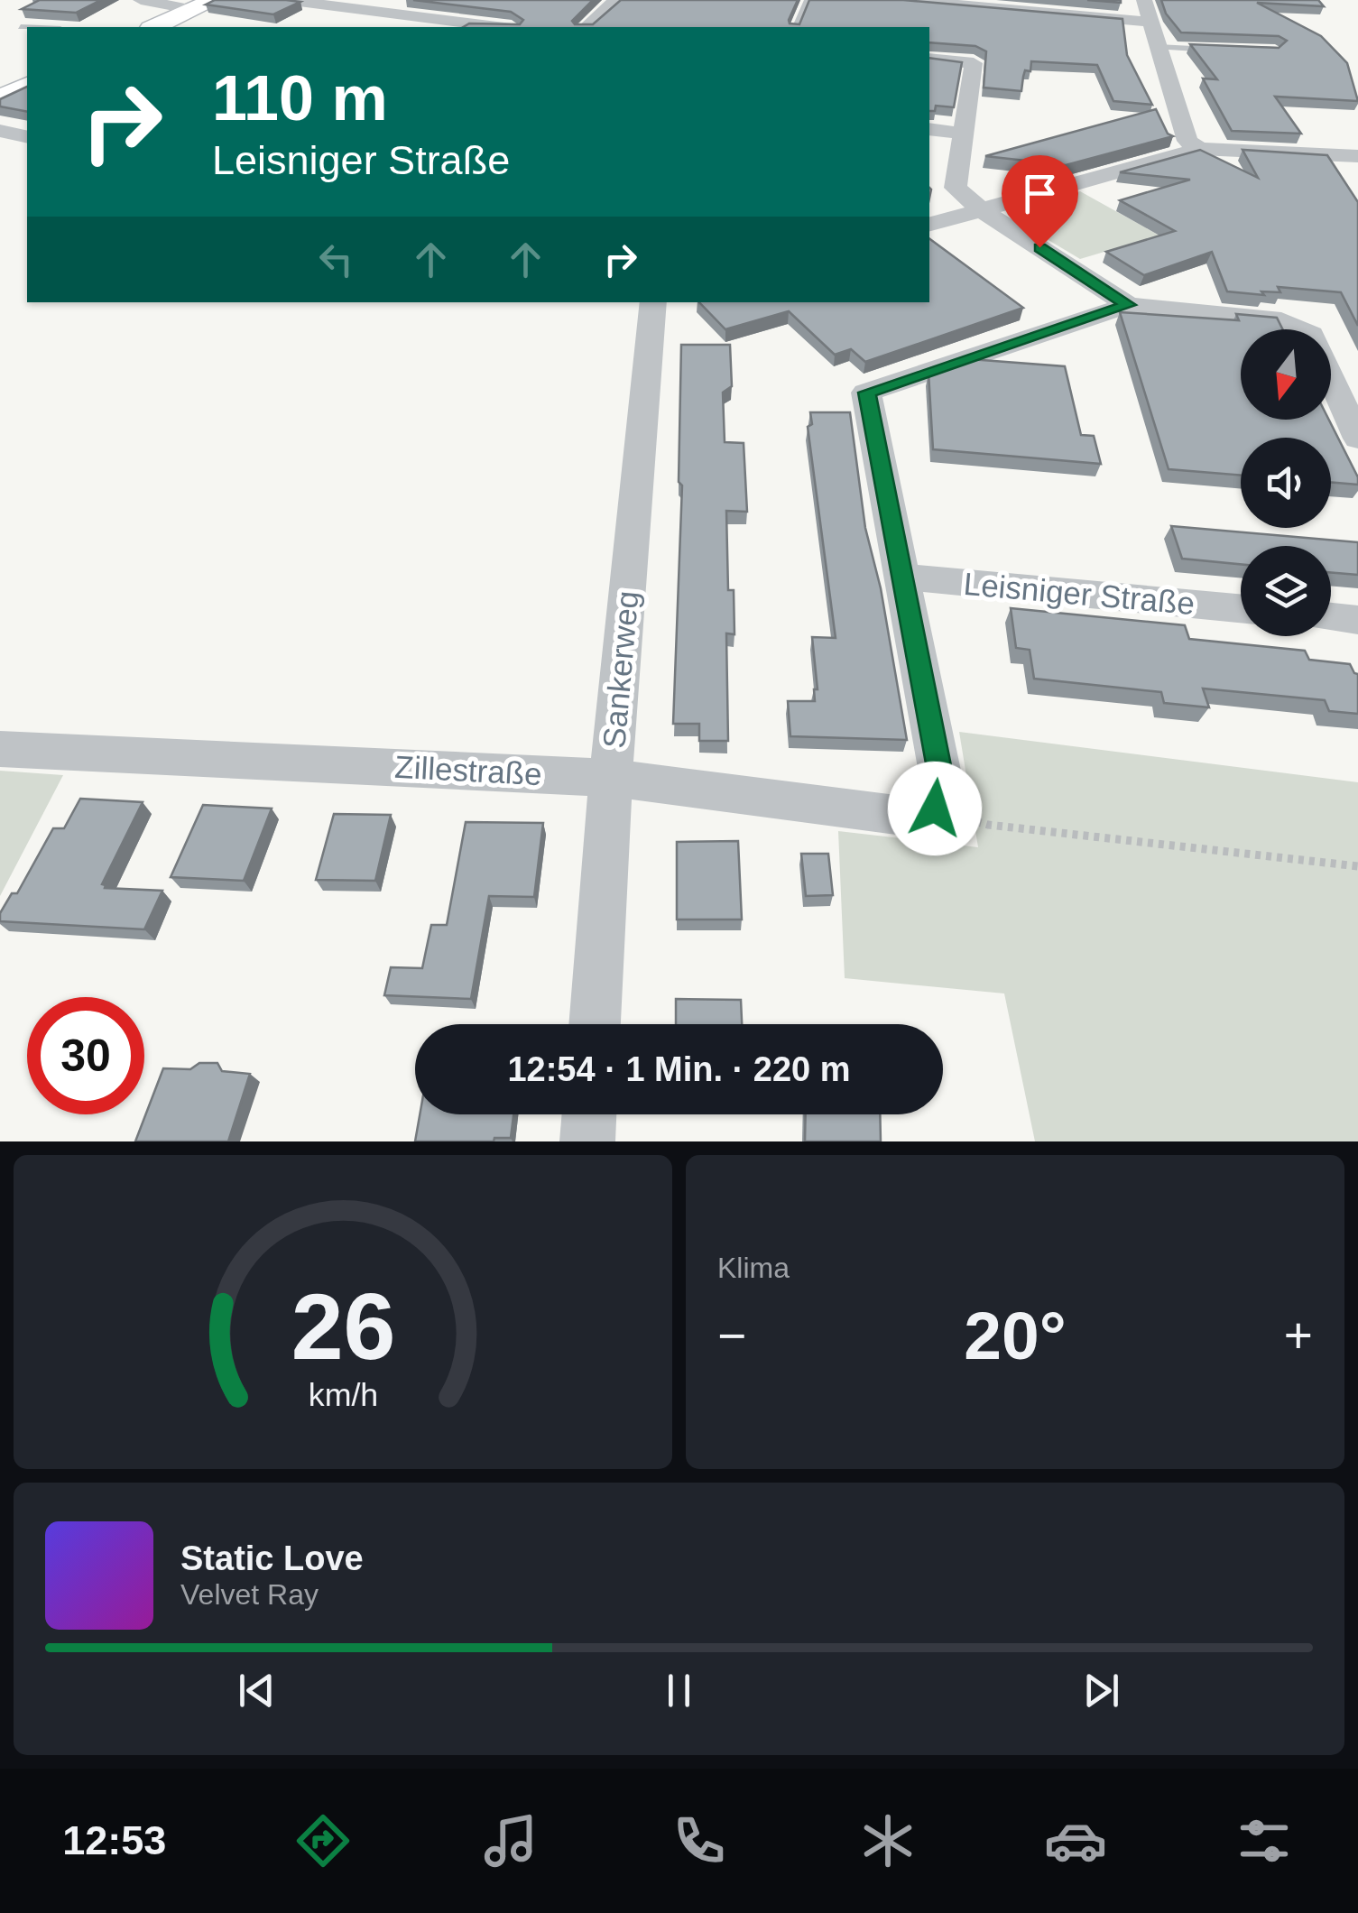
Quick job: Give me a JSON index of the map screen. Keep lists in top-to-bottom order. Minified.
{"streets":{"street":["Leisniger Straße","Sankerweg","Zillestraße"]},"crossings":[["Sankerweg","Zillestraße"]],"north":"bottom","page":{"turn":["110 m","Leisniger Straße"],"limit":"30","trip":"12:54 · 1 Min. · 220 m","tile":"Klima","heat":["−","20°","+"],"song":["Static Love","Velvet Ray"],"tabs":"12:53","gauge":["26","km/h"]}}
